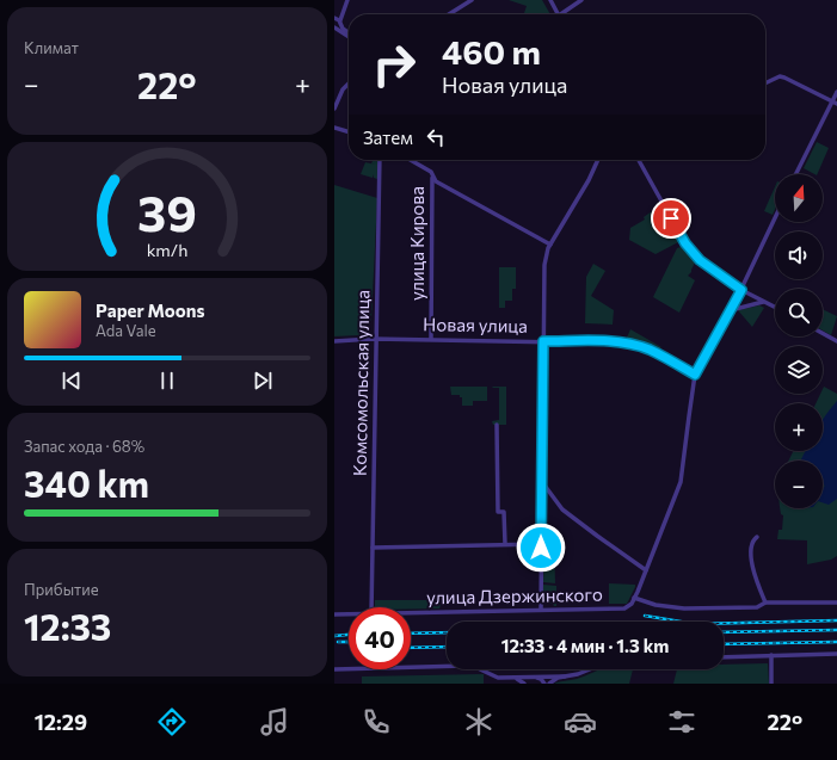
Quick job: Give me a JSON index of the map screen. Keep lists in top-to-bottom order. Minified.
{"streets":{"street":["улица Кирова","Новая улица","Комсомольская улица","улица Дзержинского"]},"crossings":[["улица Кирова","Новая улица"],["Новая улица","Комсомольская улица"]],"north":"top","page":{"tile":["Климат",["Запас хода · 68%","340 km"],["Прибытие","12:33"]],"turn":["460 m","Новая улица"],"heat":["−","22°","+"],"then":"Затем","map_buttons":["+","−"],"song":["Paper Moons","Ada Vale"],"limit":"40","trip":"12:33 · 4 мин · 1.3 km","tabs":["12:29","22°"],"gauge":["39","km/h"]}}
